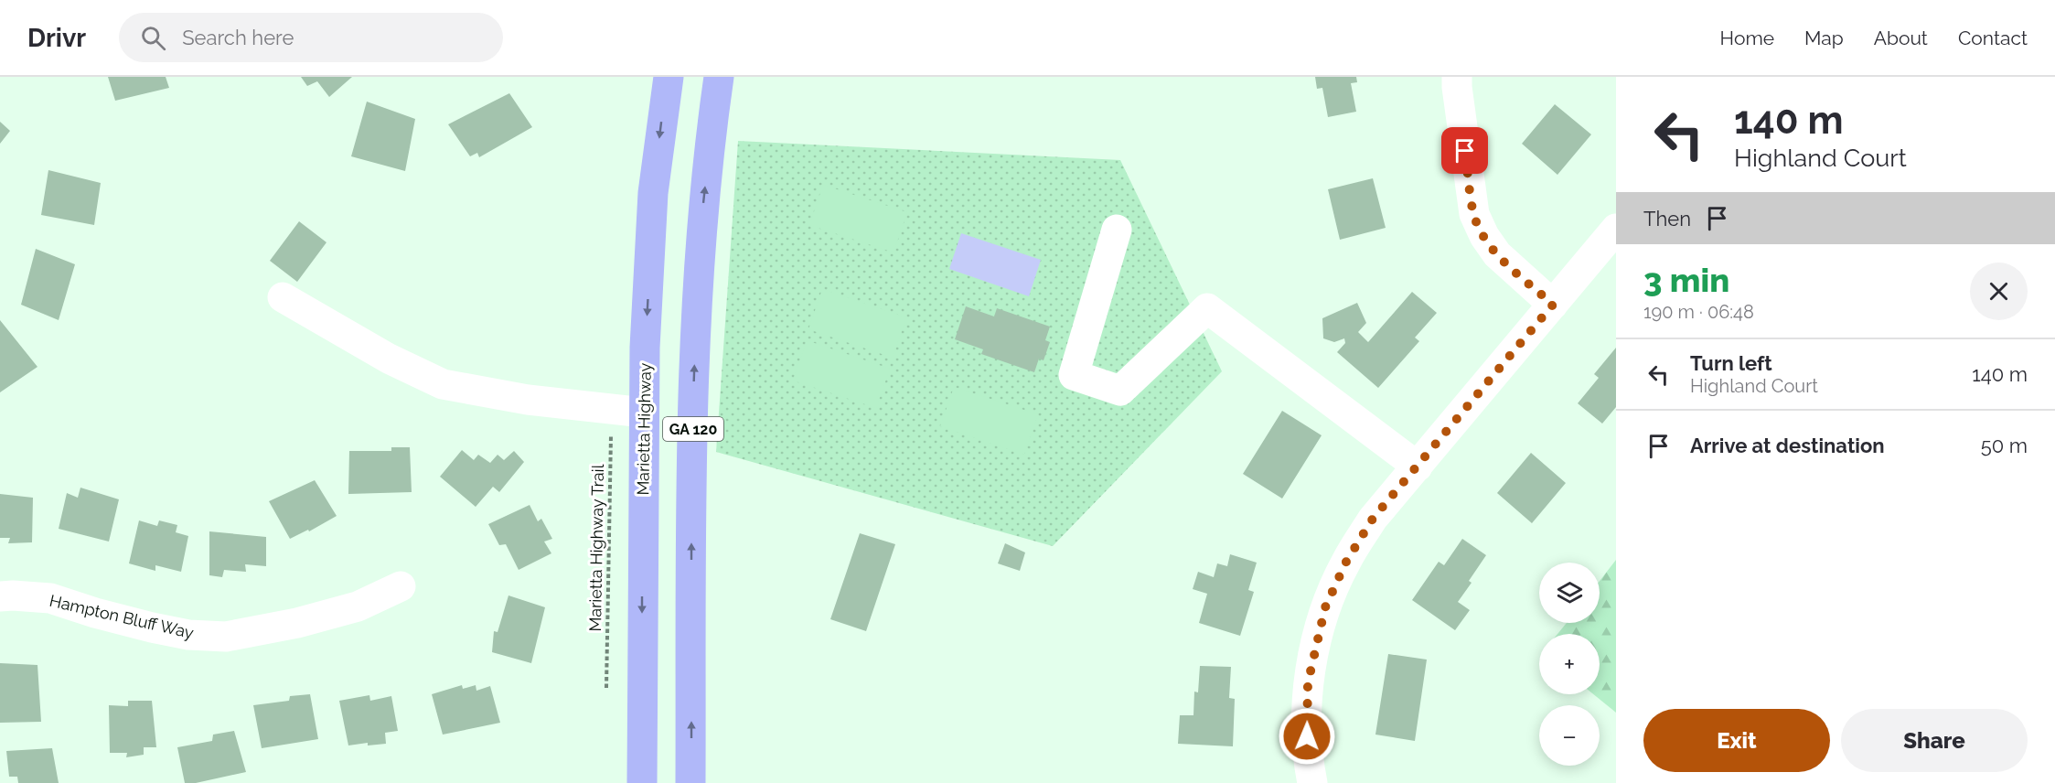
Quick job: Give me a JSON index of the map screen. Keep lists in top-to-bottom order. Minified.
{"streets":{"highway":["Marietta Highway","GA 120"],"street":["Hampton Bluff Way"],"path":["Marietta Highway Trail"]},"page":{"header":"Drivr","search":"Search here","nav":["Home","Map","About","Contact"],"turn":["140 m","Highland Court"],"then":"Then","heading":["3 min","190 m · 06:48"],"list":[{"name":"Turn left","note":"Highland Court","value":"140 m"},{"name":"Arrive at destination","value":"50 m"}],"map_buttons":["+","−"],"buttons":["Exit","Share"]}}
